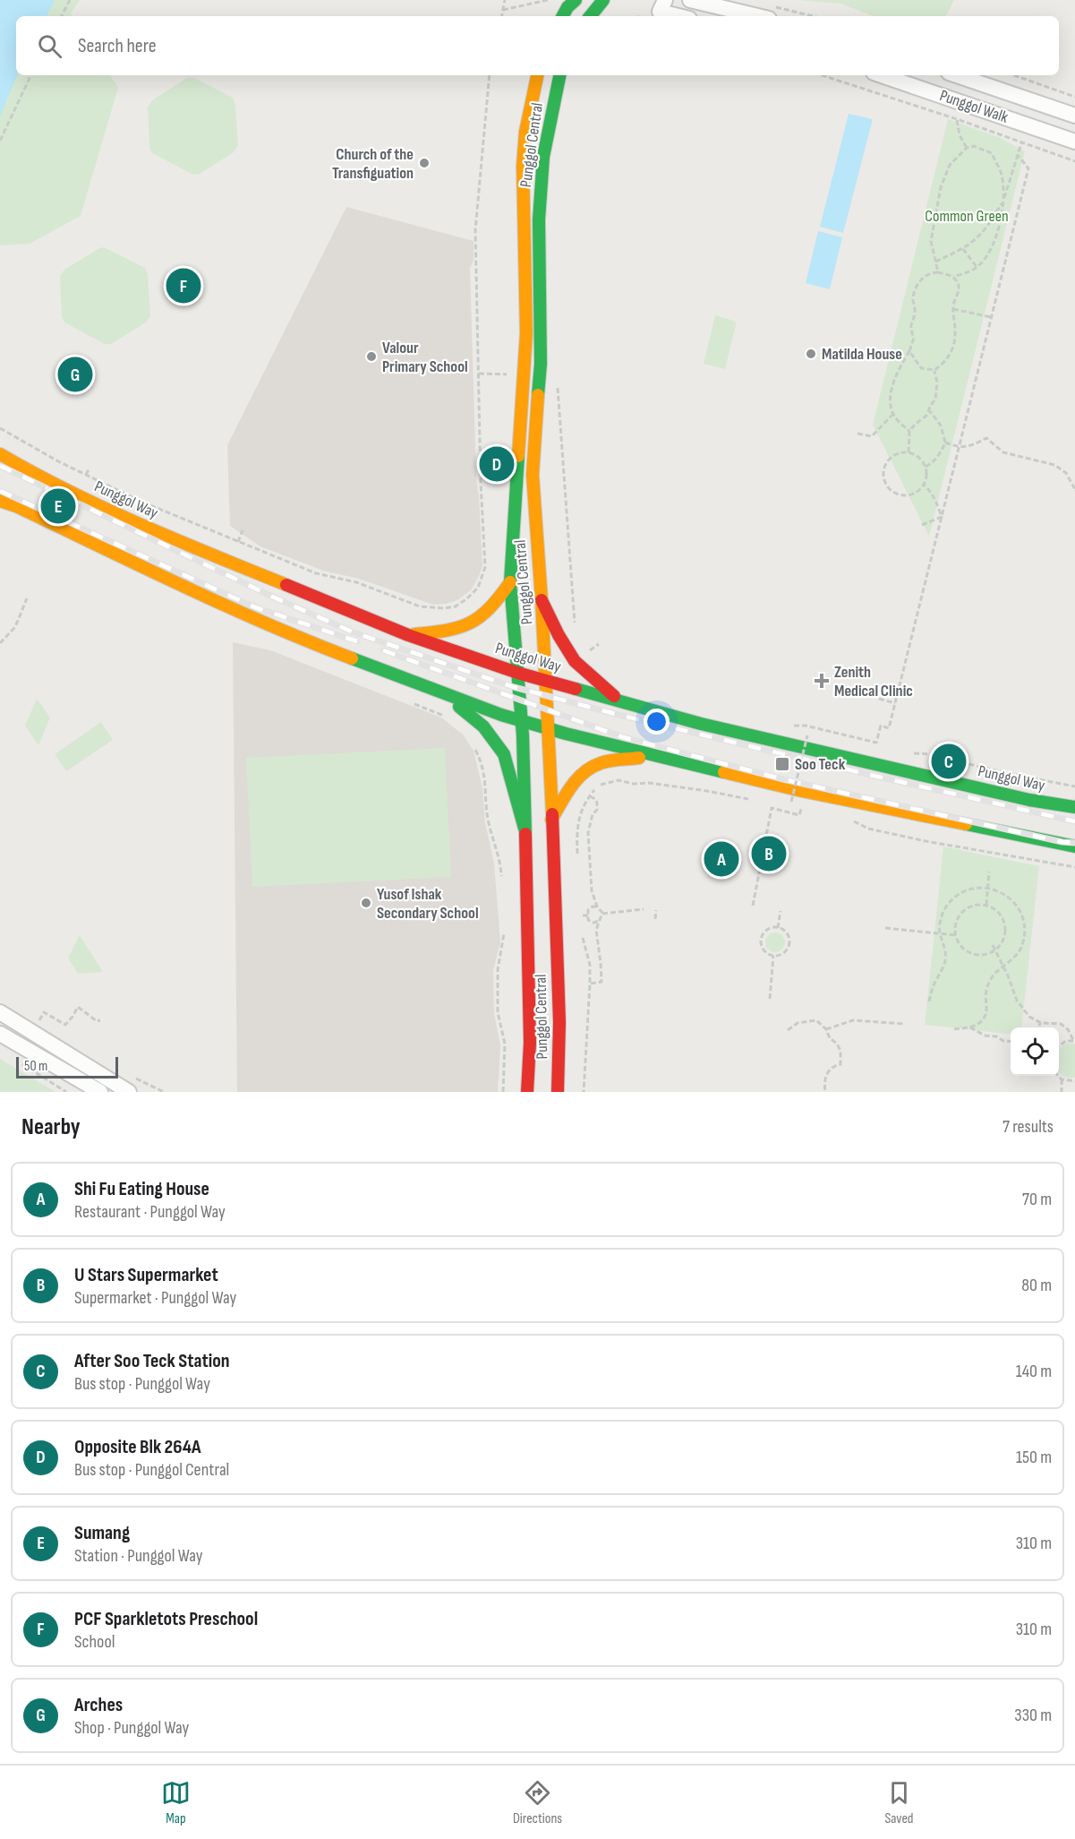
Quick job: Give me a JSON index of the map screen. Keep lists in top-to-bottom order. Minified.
{"streets":{"main road":["Punggol Central","Punggol Way"],"street":["Punggol Walk"]},"crossings":[["Punggol Central","Punggol Way"]],"parks":["Common Green"],"places":{"other":["Church of the Transfiguation","Matilda House","Valour Primary School","Yusof Ishak Secondary School"],"health":["Zenith Medical Clinic"],"transit":["Soo Teck"]},"scale_bar":"50 m","page":{"search":"Search here","pins":["F","G","D","E","C","B","A"],"scale":"50 m","heading":["Nearby","7 results"],"list":[{"mark":"A","name":"Shi Fu Eating House","note":"Restaurant · Punggol Way","value":"70 m"},{"mark":"B","name":"U Stars Supermarket","note":"Supermarket · Punggol Way","value":"80 m"},{"mark":"C","name":"After Soo Teck Station","note":"Bus stop · Punggol Way","value":"140 m"},{"mark":"D","name":"Opposite Blk 264A","note":"Bus stop · Punggol Central","value":"150 m"},{"mark":"E","name":"Sumang","note":"Station · Punggol Way","value":"310 m"},{"mark":"F","name":"PCF Sparkletots Preschool","note":"School","value":"310 m"},{"mark":"G","name":"Arches","note":"Shop · Punggol Way","value":"330 m"}],"nav":["Map","Directions","Saved"]}}
